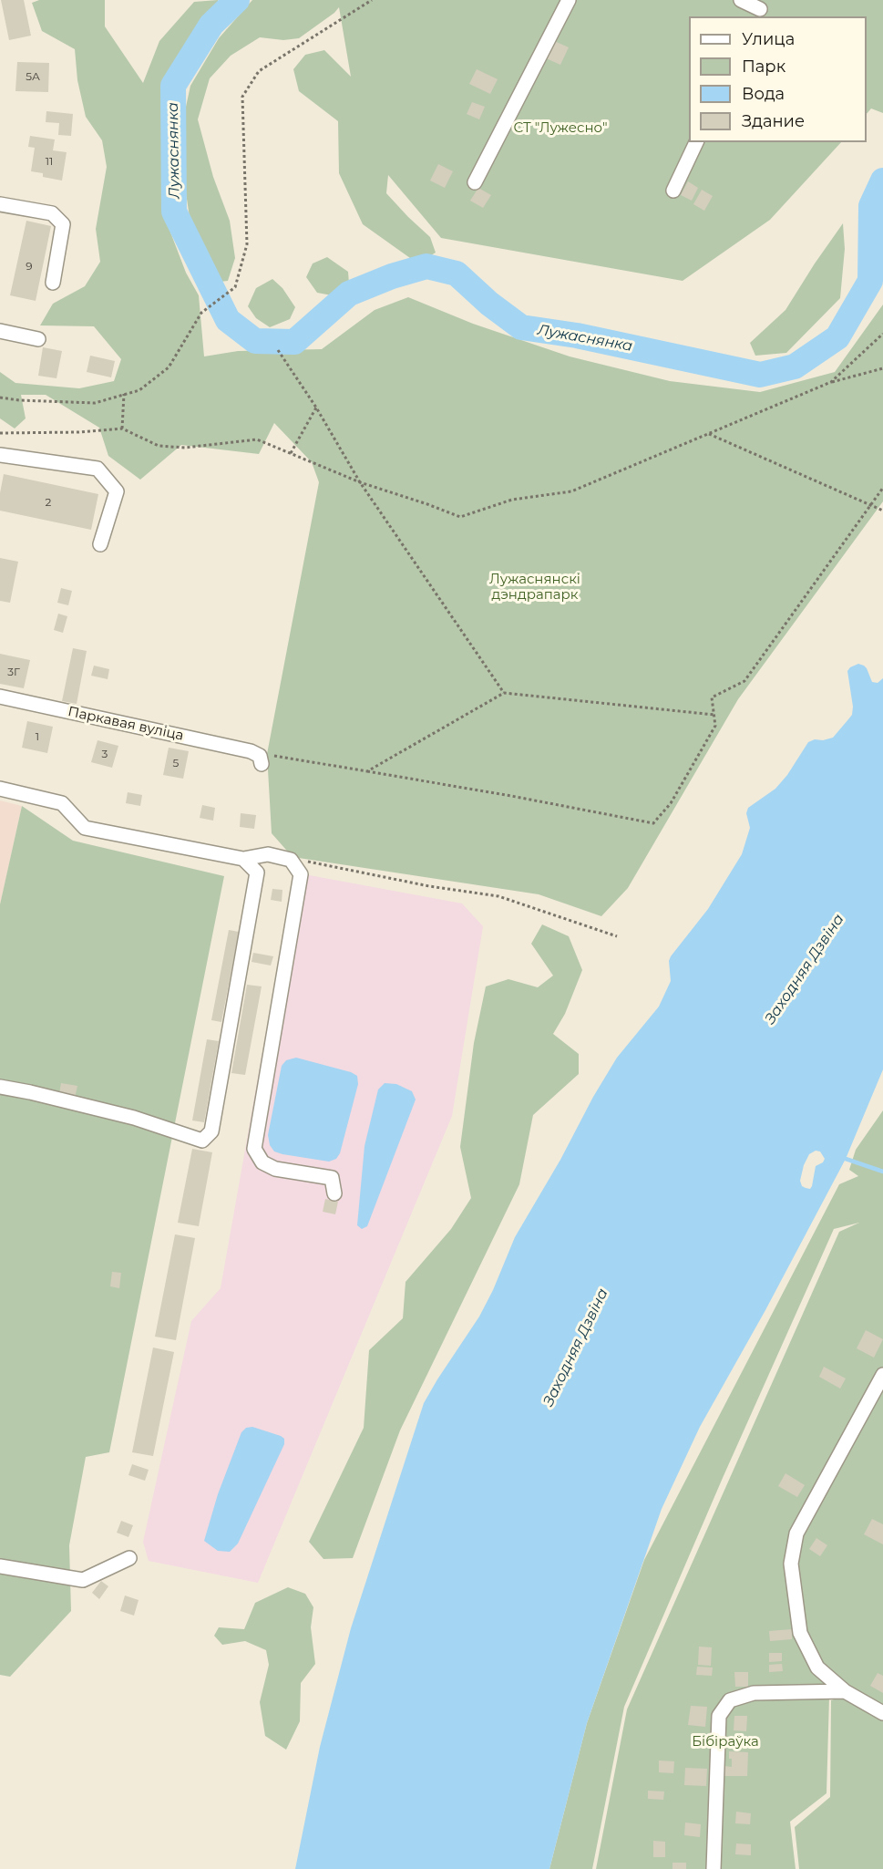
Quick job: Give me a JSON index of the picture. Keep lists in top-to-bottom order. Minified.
{"streets":{"street":["Паркавая вуліца"]},"water":["Лужаснянка","Заходняя Дзвіна"],"parks":["СТ \"Лужесно\"","Лужаснянскі дэндрапарк","Бібіраўка"],"house_numbers":["5А","11","9","2","3Г","1","3","5"],"legend":["Улица","Парк","Вода","Здание"]}
